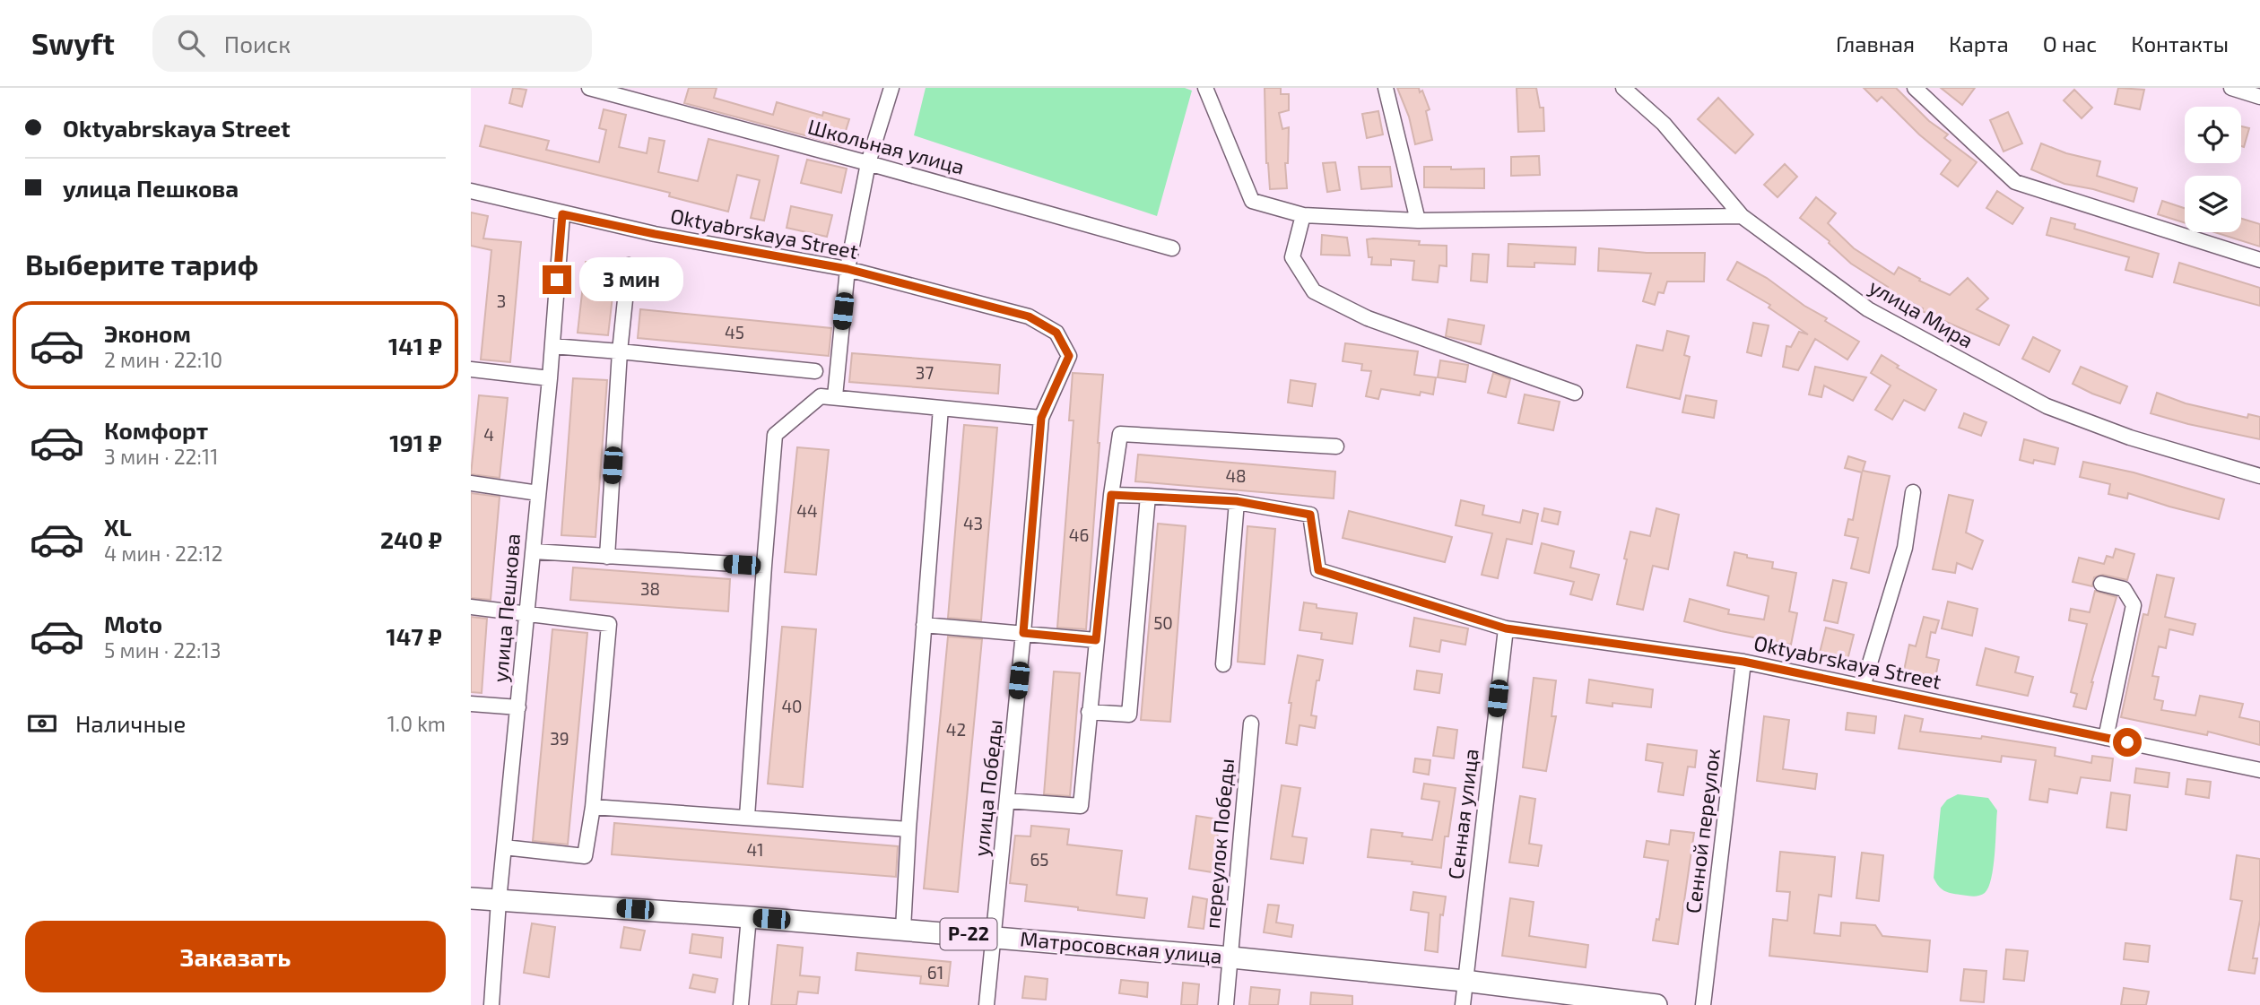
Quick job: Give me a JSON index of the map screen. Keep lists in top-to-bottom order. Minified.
{"streets":{"highway":["Р-22","Матросовская улица"],"street":["Школьная улица","Oktyabrskaya Street","улица Мира","улица Пешкова","улица Победы","Сенная улица","Сенной переулок","переулок Победы"]},"crossings":[["Oktyabrskaya Street","улица Пешкова"],["Oktyabrskaya Street","улица Победы"],["Oktyabrskaya Street","Сенная улица"],["Oktyabrskaya Street","Сенной переулок"],["улица Пешкова","Матросовская улица"],["улица Победы","Матросовская улица"],["Сенная улица","Матросовская улица"],["переулок Победы","Матросовская улица"]],"house_numbers":["3","45","37","4","48","44","43","46","38","50","40","42","39","41","65","61"],"page":{"header":"Swyft","search":"Поиск","nav":["Главная","Карта","О нас","Контакты"],"banner":["Oktyabrskaya Street","улица Пешкова"],"heading":"Выберите тариф","bubble":"3 мин","list":[{"name":"Эконом","note":"2 мин · 22:10","value":"141 ₽"},{"name":"Комфорт","note":"3 мин · 22:11","value":"191 ₽"},{"name":"XL","note":"4 мин · 22:12","value":"240 ₽"},{"name":"Moto","note":"5 мин · 22:13","value":"147 ₽"}],"pay":["Наличные","1.0 km"],"buttons":"Заказать"}}
